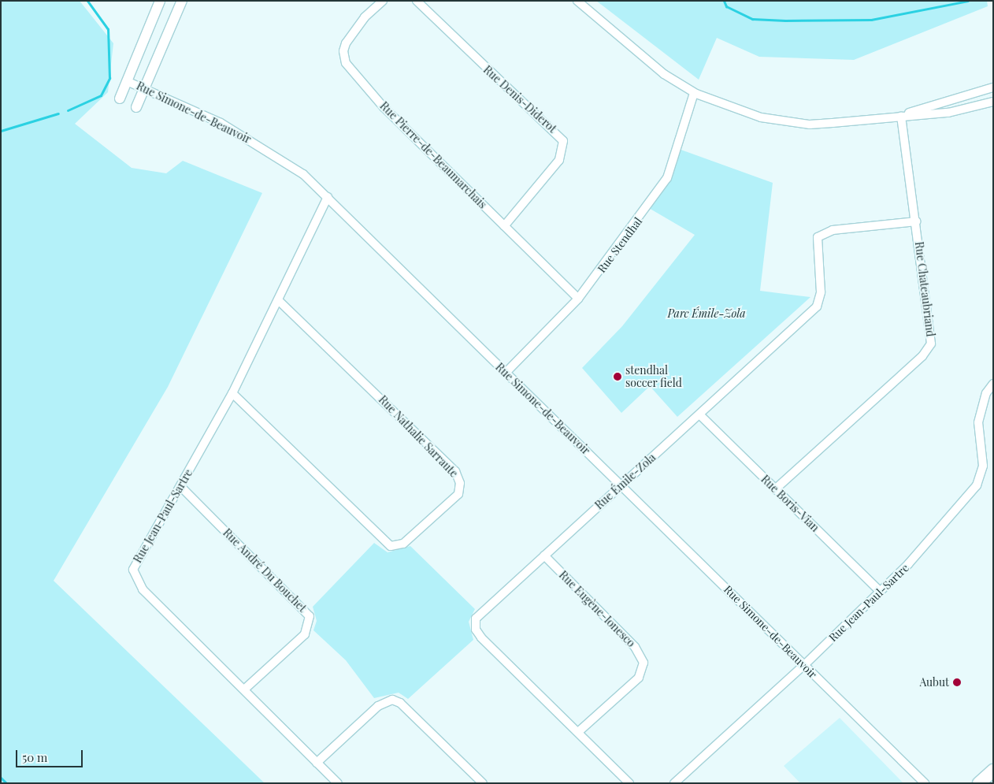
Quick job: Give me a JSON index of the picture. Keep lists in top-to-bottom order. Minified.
{"streets":{"street":["Rue Denis-Diderot","Rue Simone-de-Beauvoir","Rue Pierre-de-Beaumarchais","Rue Stendhal","Rue Chateaubriand","Rue Nathalie Sarraute","Rue Émile-Zola","Rue Boris-Vian","Rue Jean-Paul-Sartre","Rue André Du Bouchet","Rue Eugène-Ionesco"]},"crossings":[["Rue Denis-Diderot","Rue Pierre-de-Beaumarchais"],["Rue Simone-de-Beauvoir","Rue Stendhal"],["Rue Simone-de-Beauvoir","Rue Émile-Zola"],["Rue Simone-de-Beauvoir","Rue Jean-Paul-Sartre"],["Rue Pierre-de-Beaumarchais","Rue Stendhal"],["Rue Chateaubriand","Rue Émile-Zola"],["Rue Chateaubriand","Rue Boris-Vian"],["Rue Nathalie Sarraute","Rue Jean-Paul-Sartre"],["Rue Émile-Zola","Rue Boris-Vian"],["Rue Émile-Zola","Rue Eugène-Ionesco"],["Rue Boris-Vian","Rue Jean-Paul-Sartre"],["Rue Jean-Paul-Sartre","Rue André Du Bouchet"]],"parks":["Parc Émile-Zola"],"places":["stendhal soccer field","Aubut"],"scale_bar":"50 m"}
